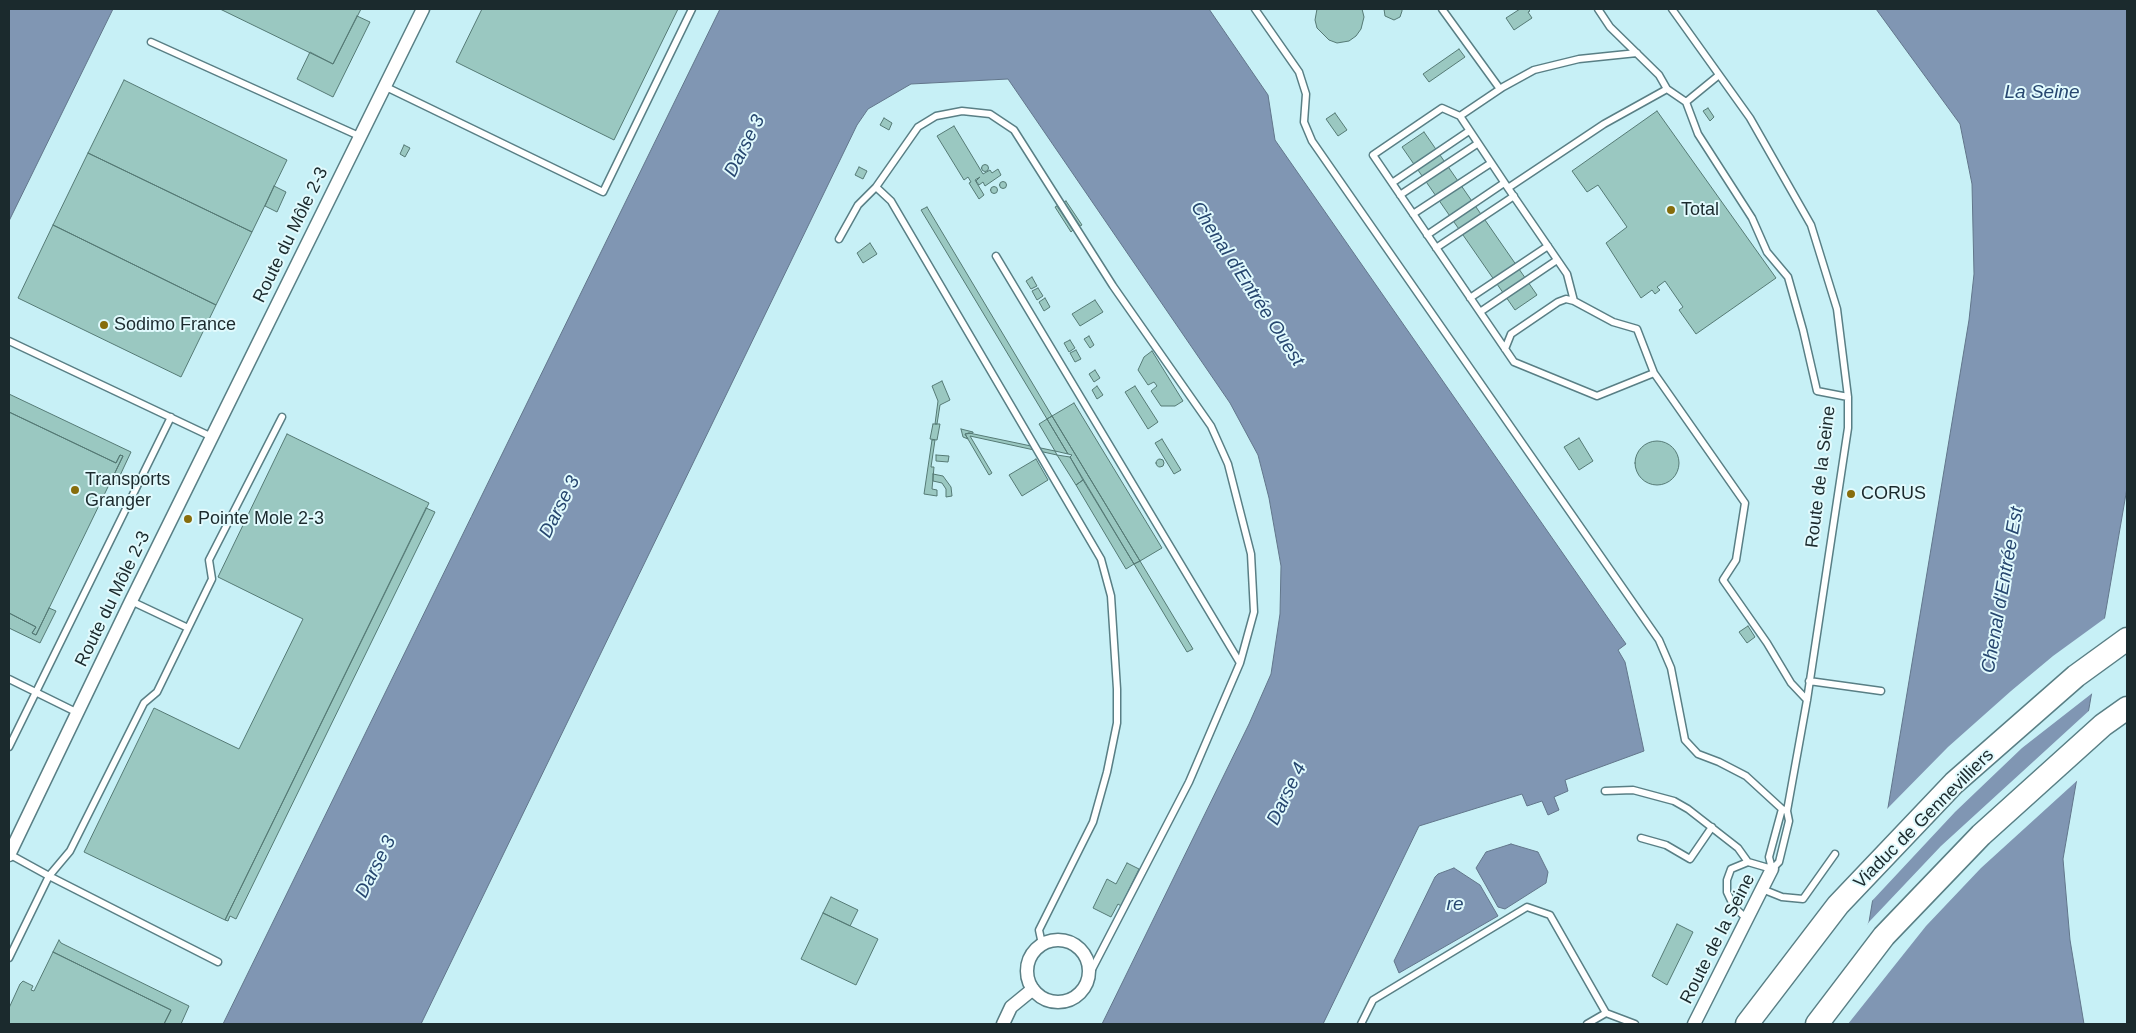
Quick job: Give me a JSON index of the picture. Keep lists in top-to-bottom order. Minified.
{"streets":{"highway":["Viaduc de Gennevilliers"],"street":["Route du Môle 2-3","Route de la Seine"]},"water":["La Seine","Darse 3","Chenal d'Entrée Ouest","Chenal d'Entrée Est","Darse 4","re"],"places":["Total","Sodimo France","Transports Granger","CORUS","Pointe Mole 2-3"]}
